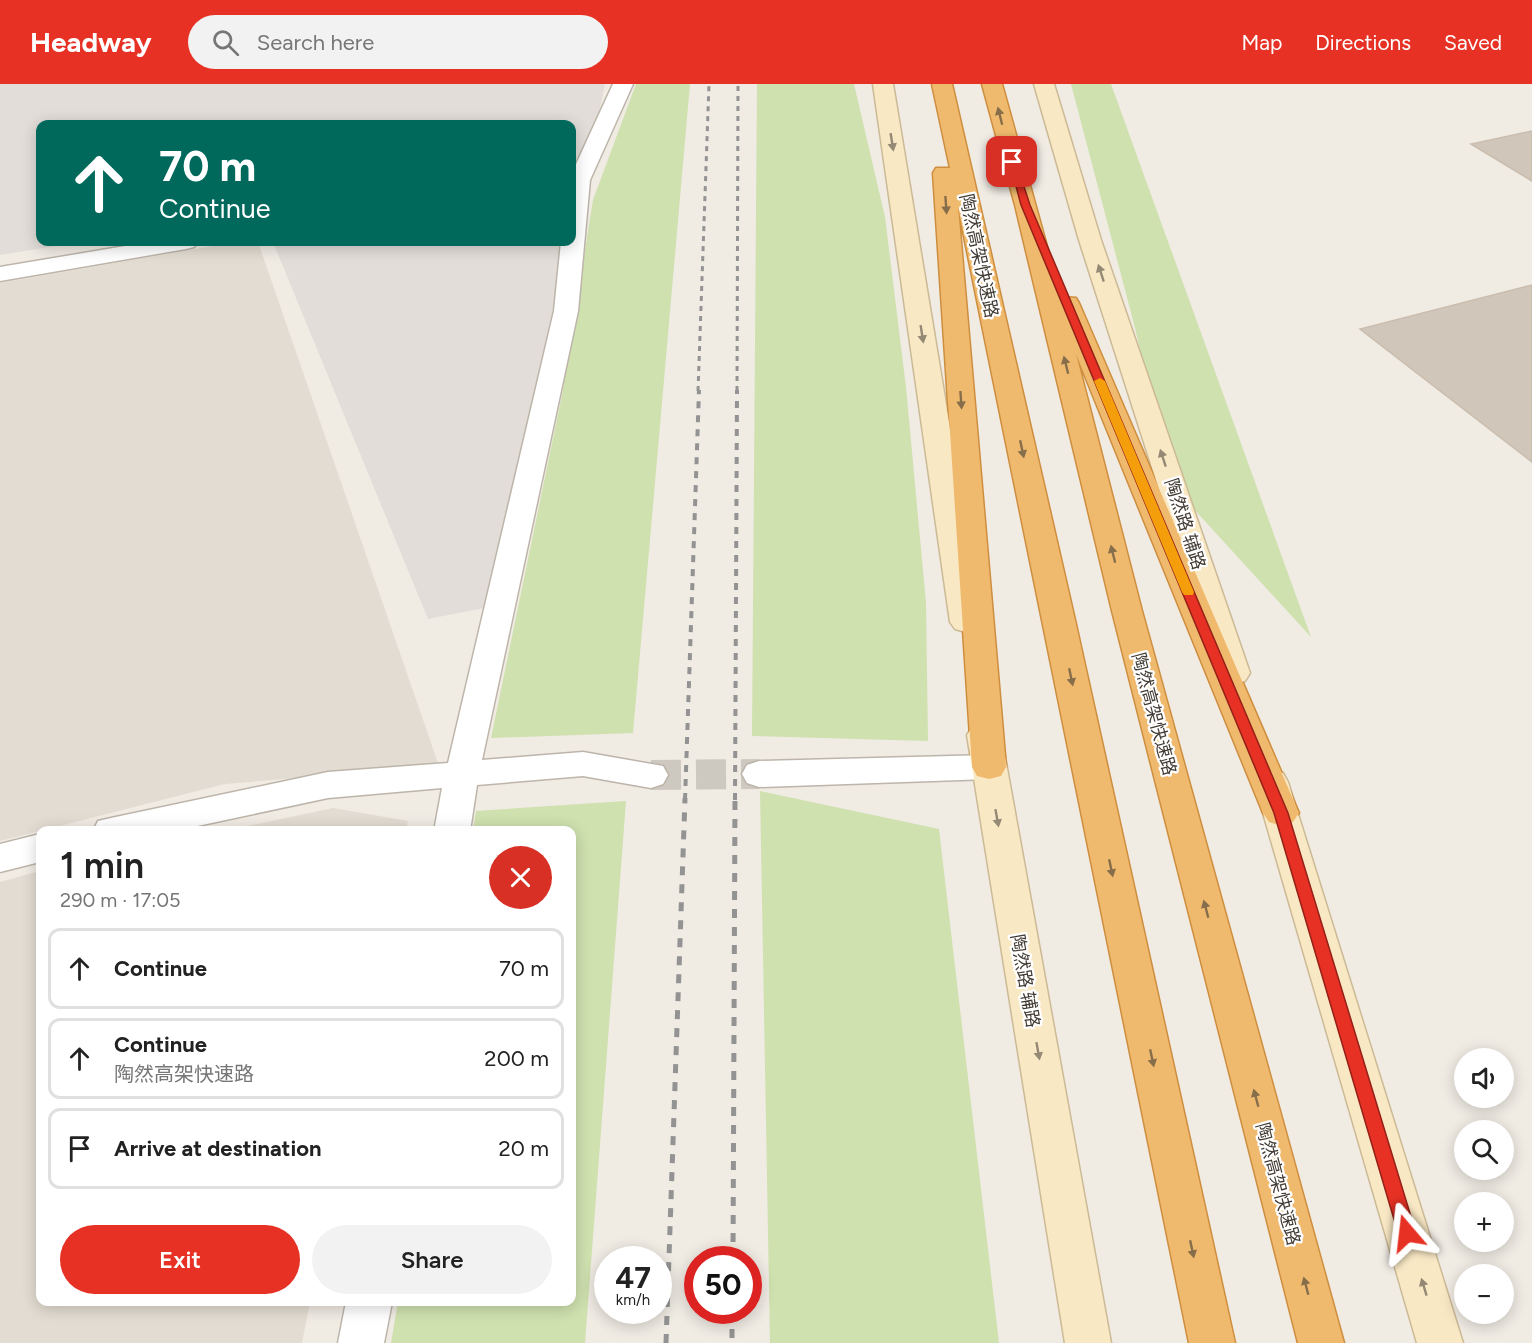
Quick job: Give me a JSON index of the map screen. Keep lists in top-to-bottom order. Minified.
{"streets":{"highway":["陶然高架快速路"],"main road":["陶然路 辅路"]},"page":{"header":"Headway","search":"Search here","nav":["Map","Directions","Saved"],"turn":["70 m","Continue"],"heading":["1 min","290 m · 17:05"],"list":[{"name":"Continue","value":"70 m"},{"name":"Continue","note":"陶然高架快速路","value":"200 m"},{"name":"Arrive at destination","value":"20 m"}],"map_buttons":["+","−"],"buttons":["Exit","Share"],"speed":"47 km/h","limit":"50"}}
